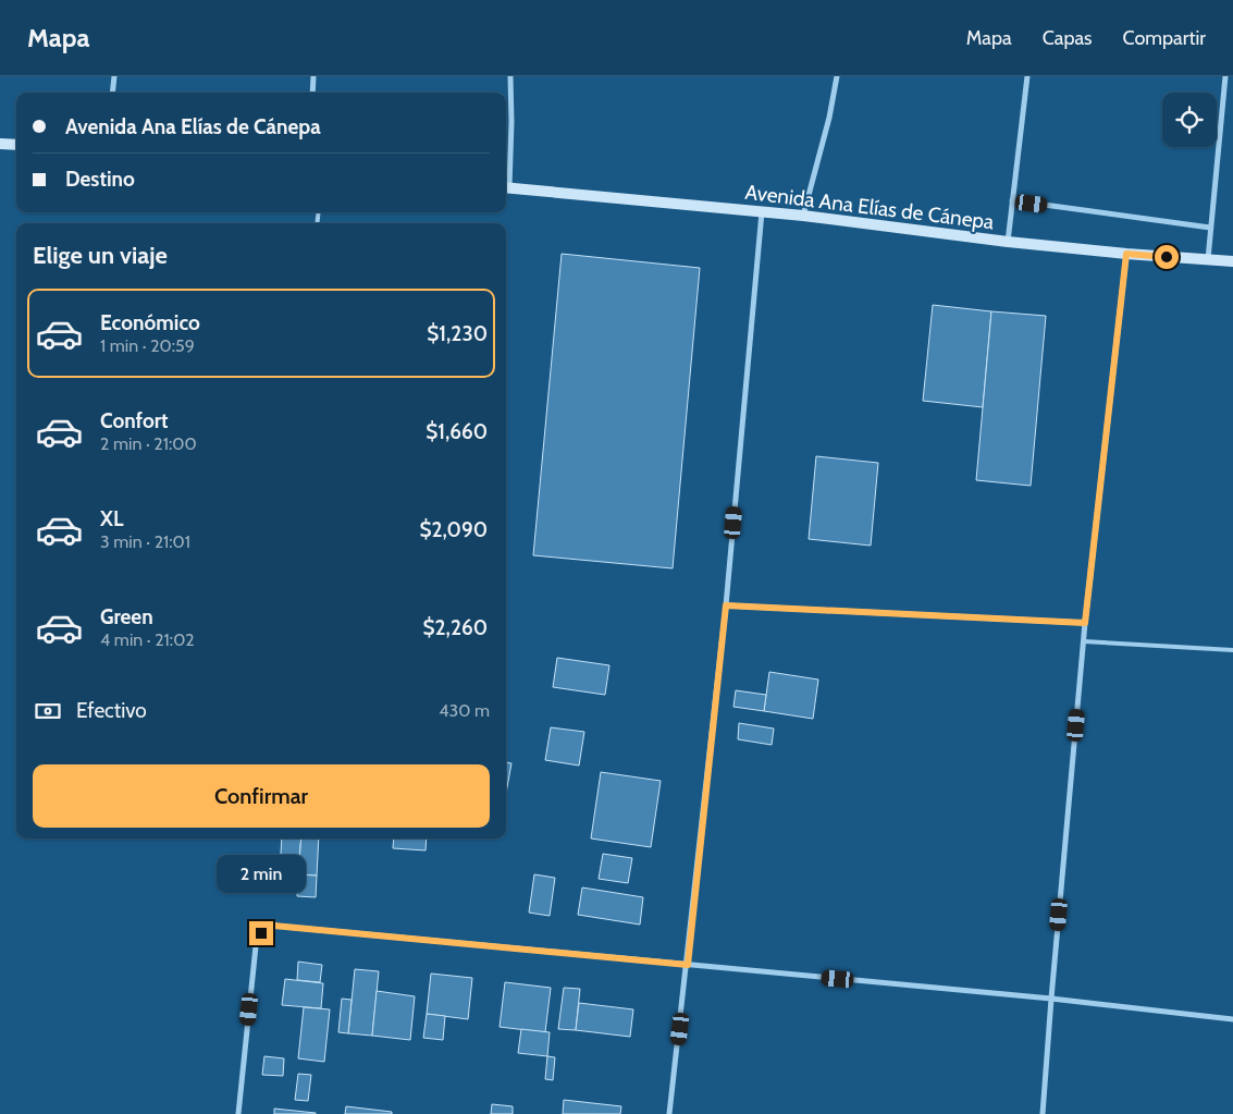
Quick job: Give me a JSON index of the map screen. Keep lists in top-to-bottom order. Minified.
{"streets":{"main road":["Avenida Ana Elías de Cánepa"]},"page":{"header":"Mapa","nav":["Mapa","Capas","Compartir"],"banner":["Avenida Ana Elías de Cánepa","Destino"],"heading":"Elige un viaje","list":[{"name":"Económico","note":"1 min · 20:59","value":"$1,230"},{"name":"Confort","note":"2 min · 21:00","value":"$1,660"},{"name":"XL","note":"3 min · 21:01","value":"$2,090"},{"name":"Green","note":"4 min · 21:02","value":"$2,260"}],"pay":["Efectivo","430 m"],"buttons":"Confirmar","bubble":"2 min"}}
